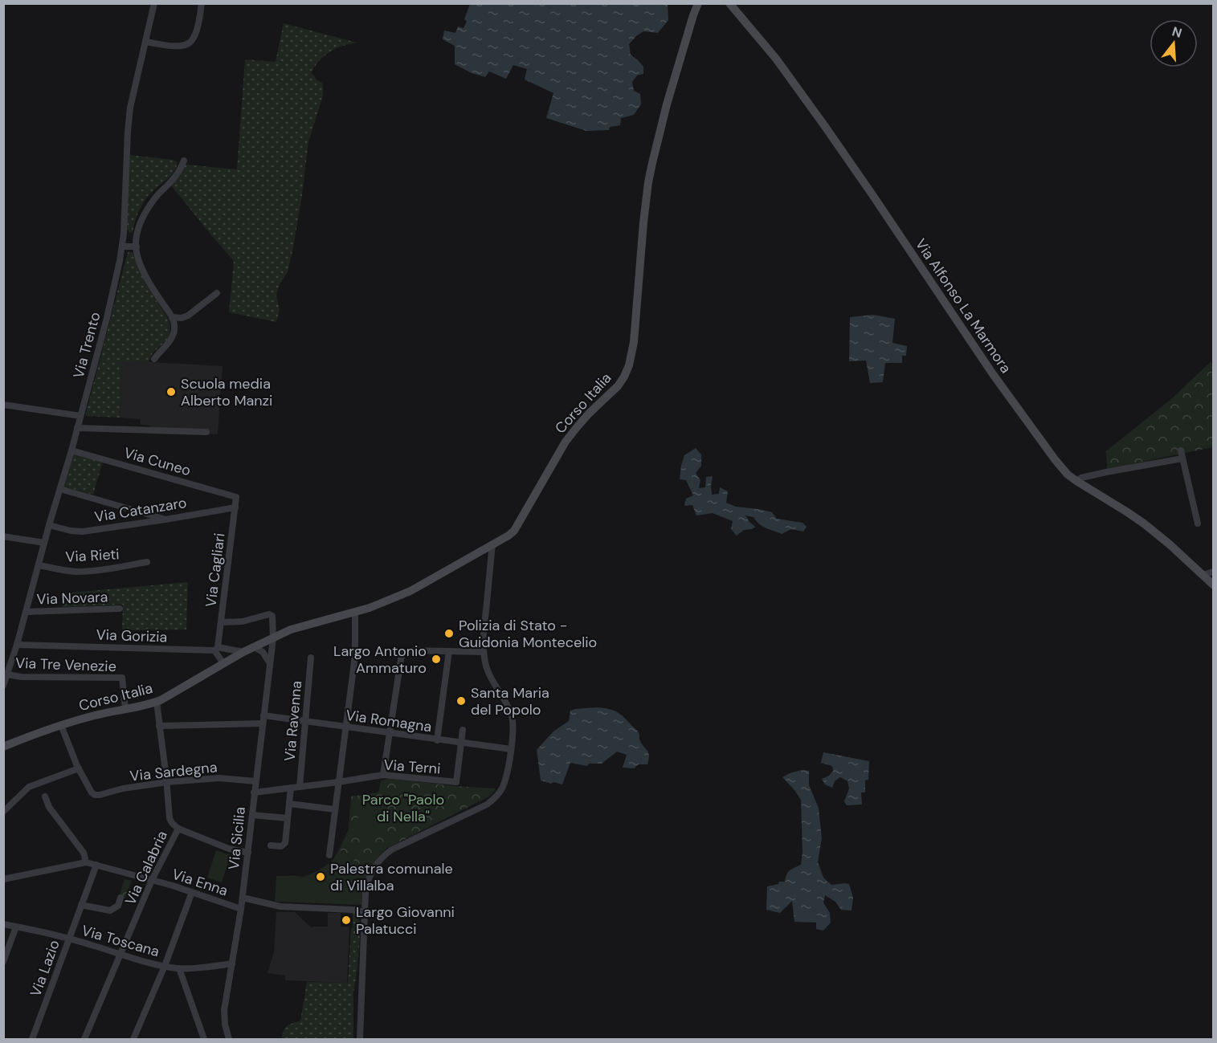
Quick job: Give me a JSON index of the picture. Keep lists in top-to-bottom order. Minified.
{"streets":{"street":["Via Alfonso La Marmora","Via Trento","Corso Italia","Via Cuneo","Via Catanzaro","Via Rieti","Via Cagliari","Via Novara","Via Gorizia","Via Tre Venezie","Via Ravenna","Via Romagna","Via Terni","Via Sardegna","Via Sicilia","Via Calabria","Via Enna","Via Toscana","Via Lazio"]},"crossings":[["Via Trento","Via Cuneo"],["Via Trento","Via Catanzaro"],["Via Trento","Via Rieti"],["Via Trento","Via Novara"],["Via Trento","Via Gorizia"],["Via Trento","Via Tre Venezie"],["Corso Italia","Via Gorizia"],["Corso Italia","Via Tre Venezie"],["Corso Italia","Via Sicilia"],["Corso Italia","Via Calabria"],["Via Cuneo","Via Cagliari"],["Via Catanzaro","Via Cagliari"],["Via Cagliari","Via Gorizia"],["Via Cagliari","Via Sicilia"],["Via Ravenna","Via Romagna"],["Via Ravenna","Via Terni"],["Via Romagna","Via Terni"],["Via Romagna","Via Sicilia"],["Via Terni","Via Sicilia"],["Via Sardegna","Via Sicilia"],["Via Sardegna","Via Calabria"],["Via Sicilia","Via Enna"],["Via Sicilia","Via Toscana"],["Via Calabria","Via Enna"],["Via Calabria","Via Toscana"],["Via Enna","Via Lazio"],["Via Toscana","Via Lazio"]],"parks":["Parco \"Paolo di Nella\""],"places":["Scuola media Alberto Manzi","Polizia di Stato - Guidonia Montecelio","Largo Antonio Ammaturo","Santa Maria del Popolo","Palestra comunale di Villalba","Largo Giovanni Palatucci"],"north":"top"}
